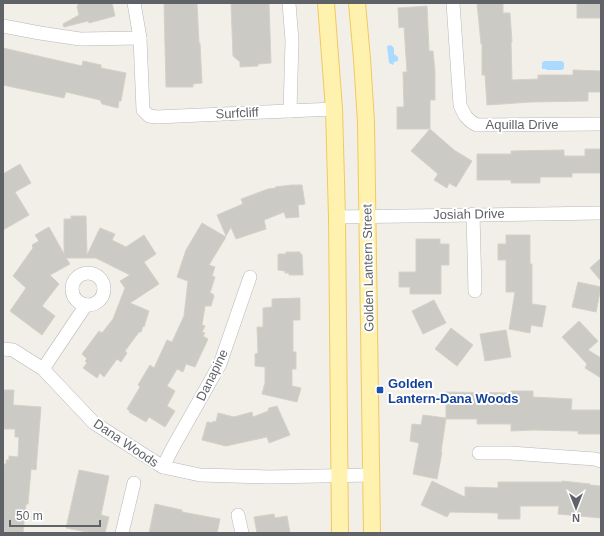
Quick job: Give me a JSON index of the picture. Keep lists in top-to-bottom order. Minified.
{"streets":{"main road":["Golden Lantern Street"],"street":["Surfcliff","Aquilla Drive","Josiah Drive","Danapine","Dana Woods"]},"crossings":[["Josiah Drive","Golden Lantern Street"],["Golden Lantern Street","Dana Woods"],["Danapine","Dana Woods"]],"places":{"transit":["Golden Lantern-Dana Woods"]},"scale_bar":"50 m","north":"bottom"}
